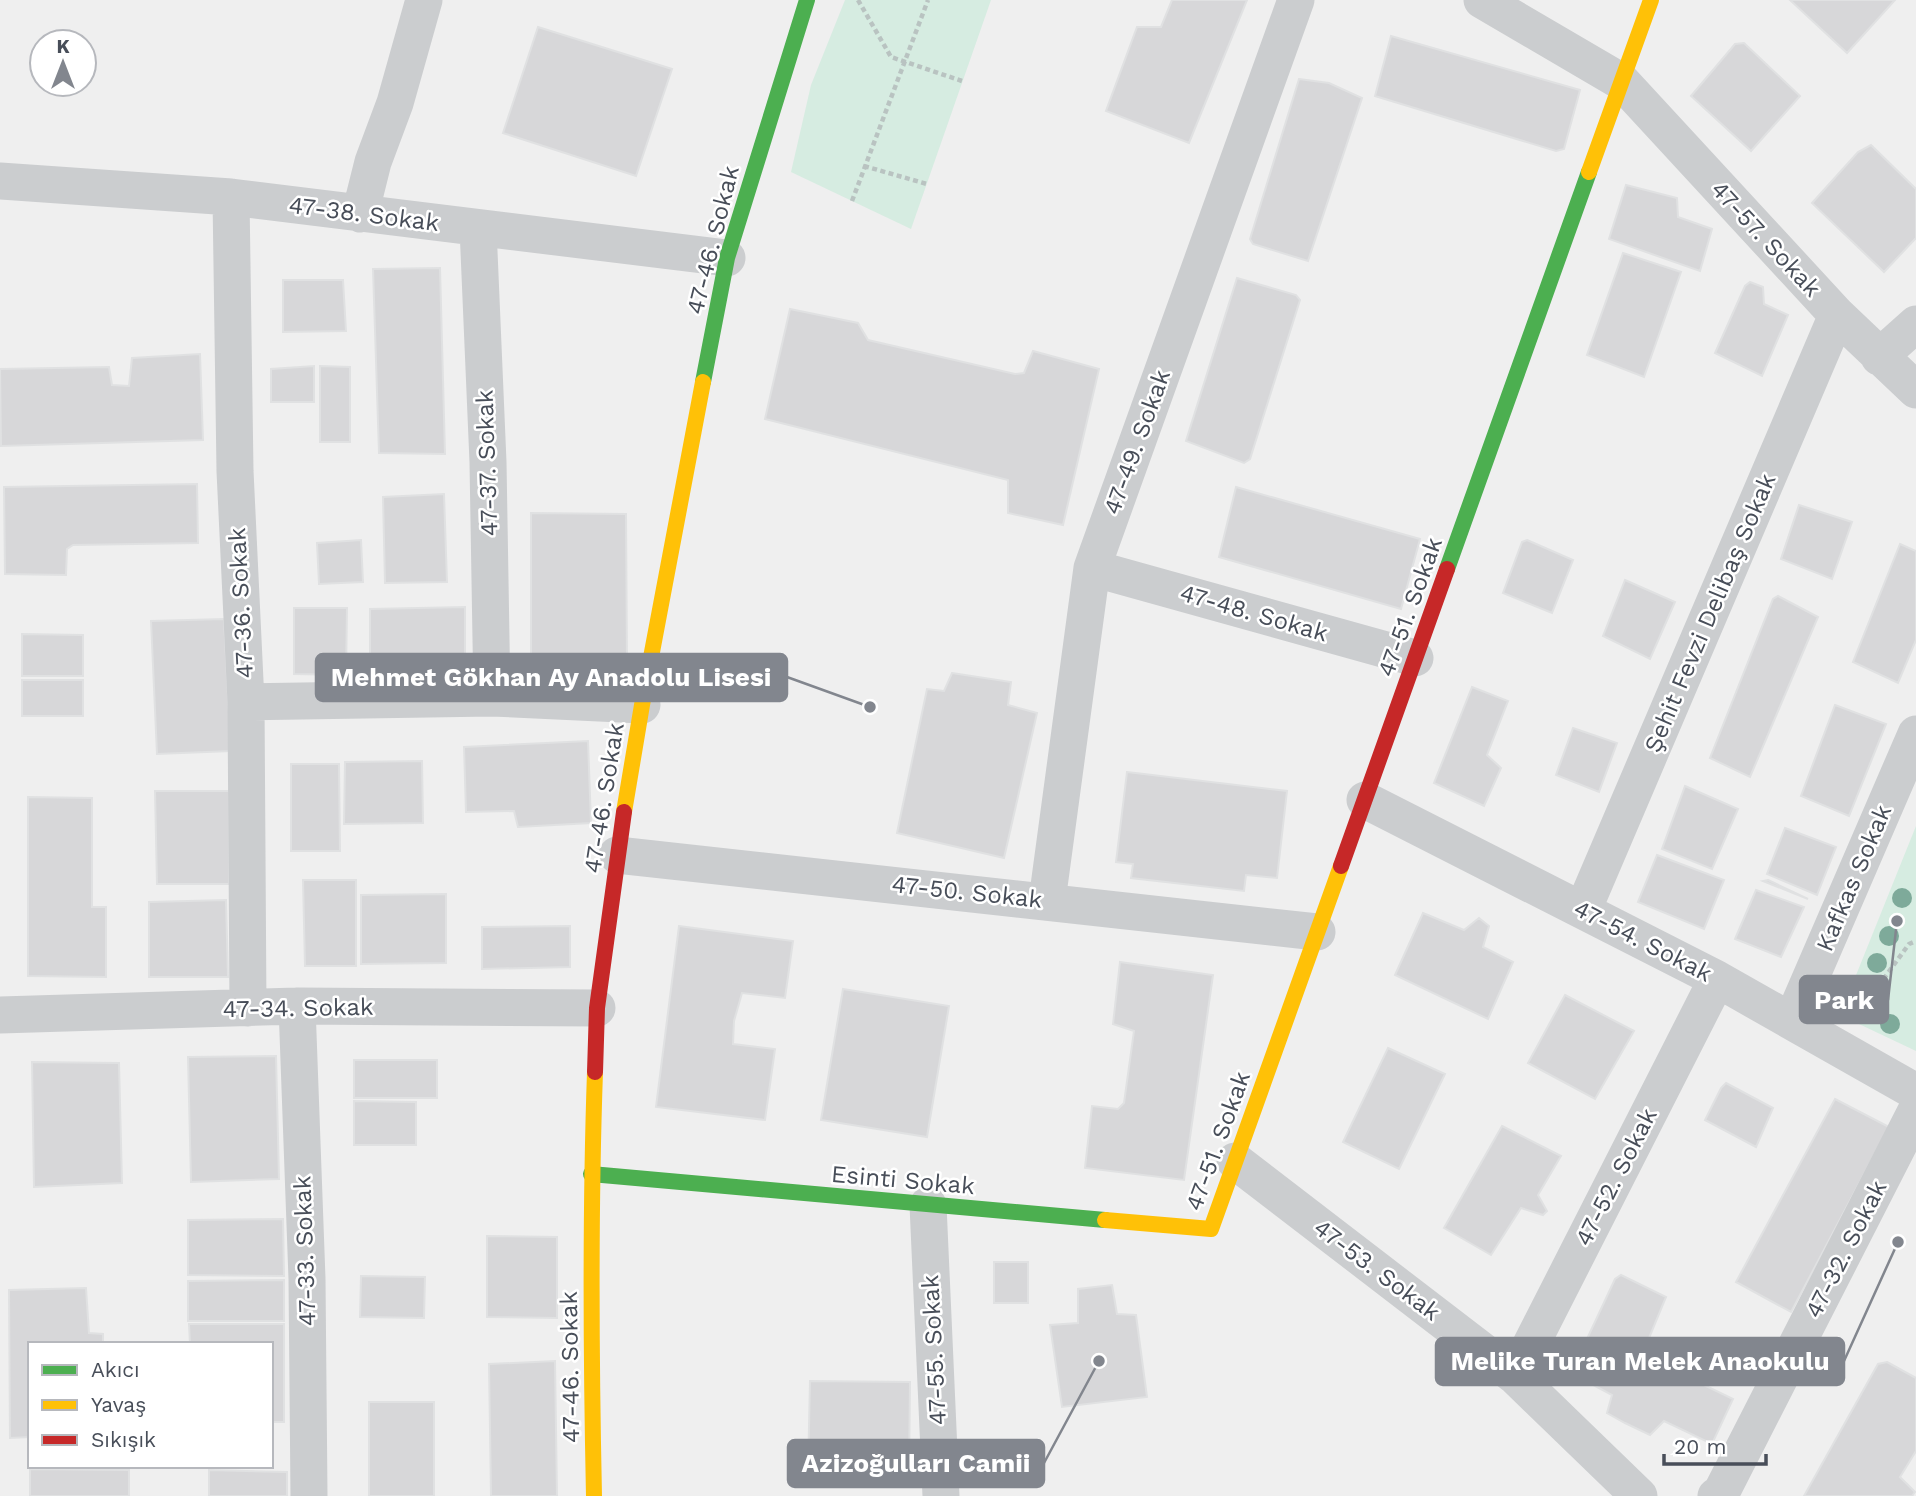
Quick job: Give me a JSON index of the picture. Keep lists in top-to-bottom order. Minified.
{"streets":{"street":["47-38. Sokak","47-57. Sokak","47-46. Sokak","47-49. Sokak","47-37. Sokak","47-36. Sokak","47-51. Sokak","47-48. Sokak","Şehit Fevzi Delibaş Sokak","Kafkas Sokak","47-50. Sokak","47-54. Sokak","47-34. Sokak","47-52. Sokak","Esinti Sokak","47-32. Sokak","47-33. Sokak","47-53. Sokak","47-55. Sokak"]},"crossings":[["47-38. Sokak","47-46. Sokak"],["47-38. Sokak","47-37. Sokak"],["47-38. Sokak","47-36. Sokak"],["47-57. Sokak","47-51. Sokak"],["47-57. Sokak","Şehit Fevzi Delibaş Sokak"],["47-46. Sokak","47-50. Sokak"],["47-46. Sokak","47-34. Sokak"],["47-46. Sokak","Esinti Sokak"],["47-49. Sokak","47-48. Sokak"],["47-49. Sokak","47-50. Sokak"],["47-36. Sokak","47-34. Sokak"],["47-51. Sokak","47-48. Sokak"],["47-51. Sokak","47-50. Sokak"],["47-51. Sokak","47-54. Sokak"],["47-51. Sokak","Esinti Sokak"],["47-51. Sokak","47-53. Sokak"],["Şehit Fevzi Delibaş Sokak","47-54. Sokak"],["Kafkas Sokak","47-54. Sokak"],["47-54. Sokak","47-52. Sokak"],["47-34. Sokak","47-33. Sokak"],["47-52. Sokak","47-53. Sokak"],["Esinti Sokak","47-55. Sokak"]],"places":["Mehmet Gökhan Ay Anadolu Lisesi","Park","Melike Turan Melek Anaokulu","Azizoğulları Camii"],"legend":["Akıcı","Yavaş","Sıkışık"],"scale_bar":"20 m","north":"top"}
